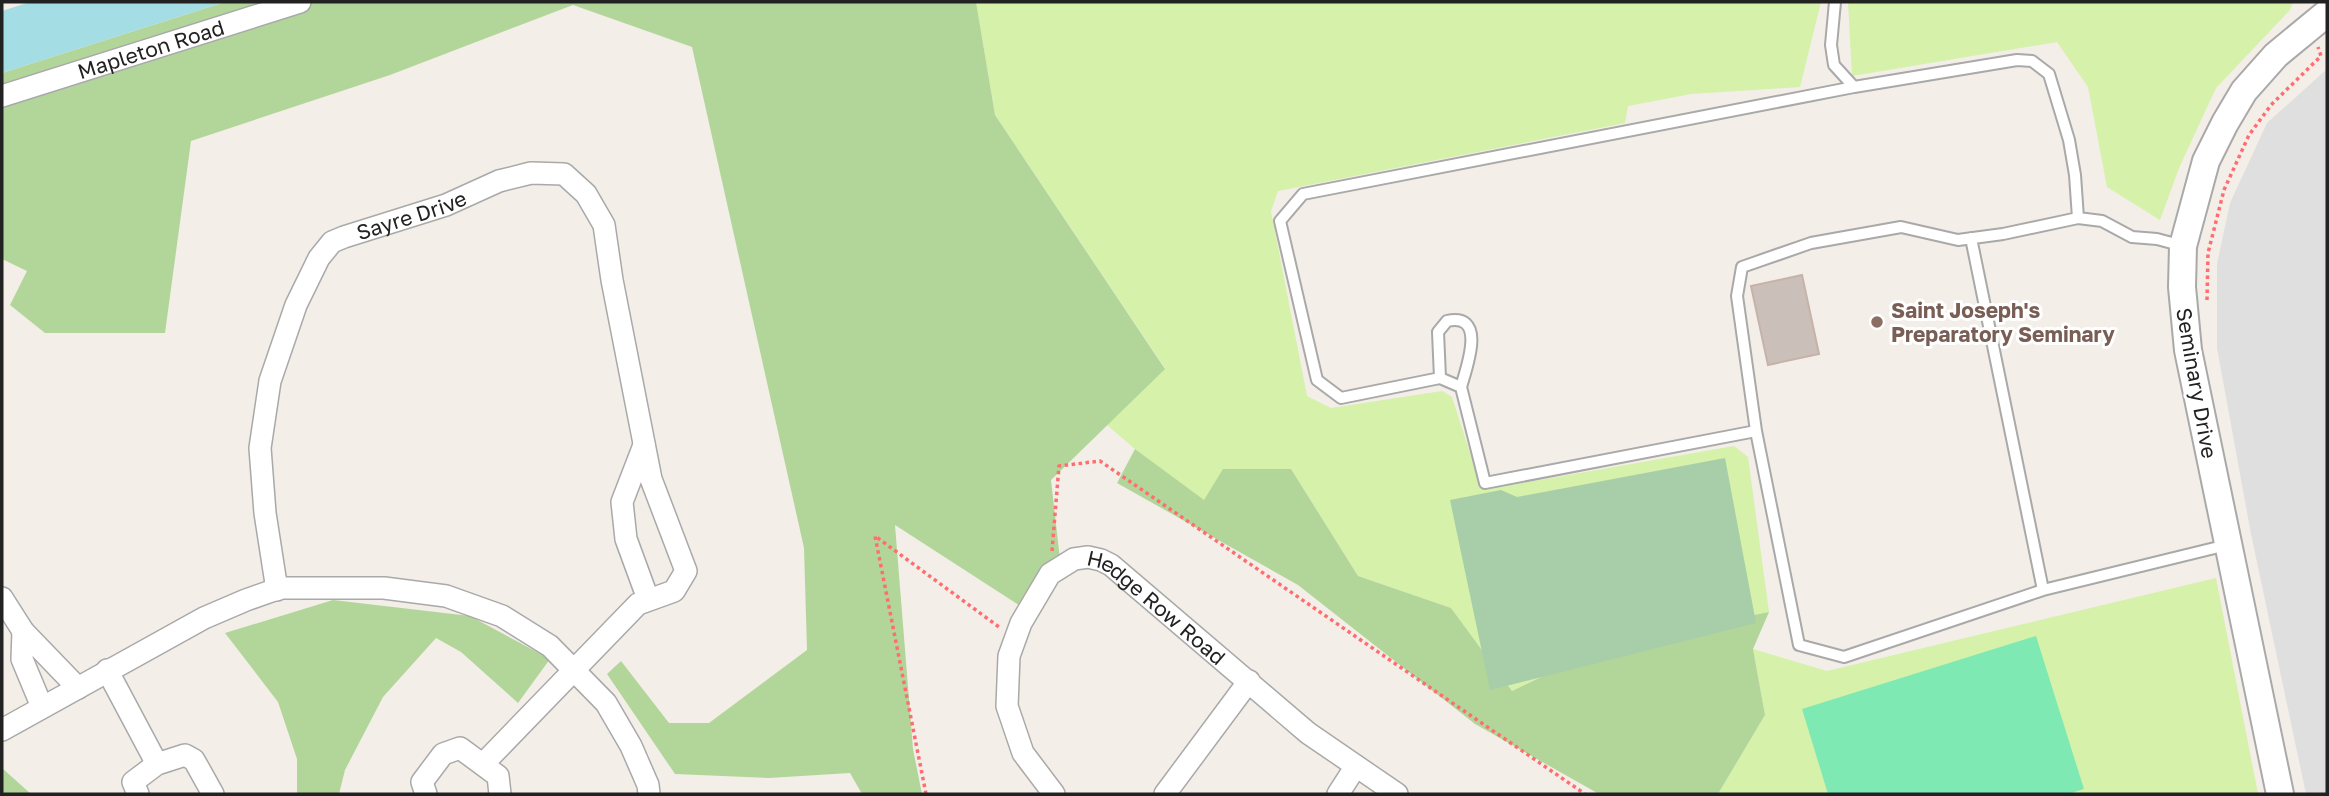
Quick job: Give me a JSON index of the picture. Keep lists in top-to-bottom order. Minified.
{"streets":{"street":["Mapleton Road","Sayre Drive","Seminary Drive","Hedge Row Road"]},"places":["Saint Joseph's Preparatory Seminary"]}
